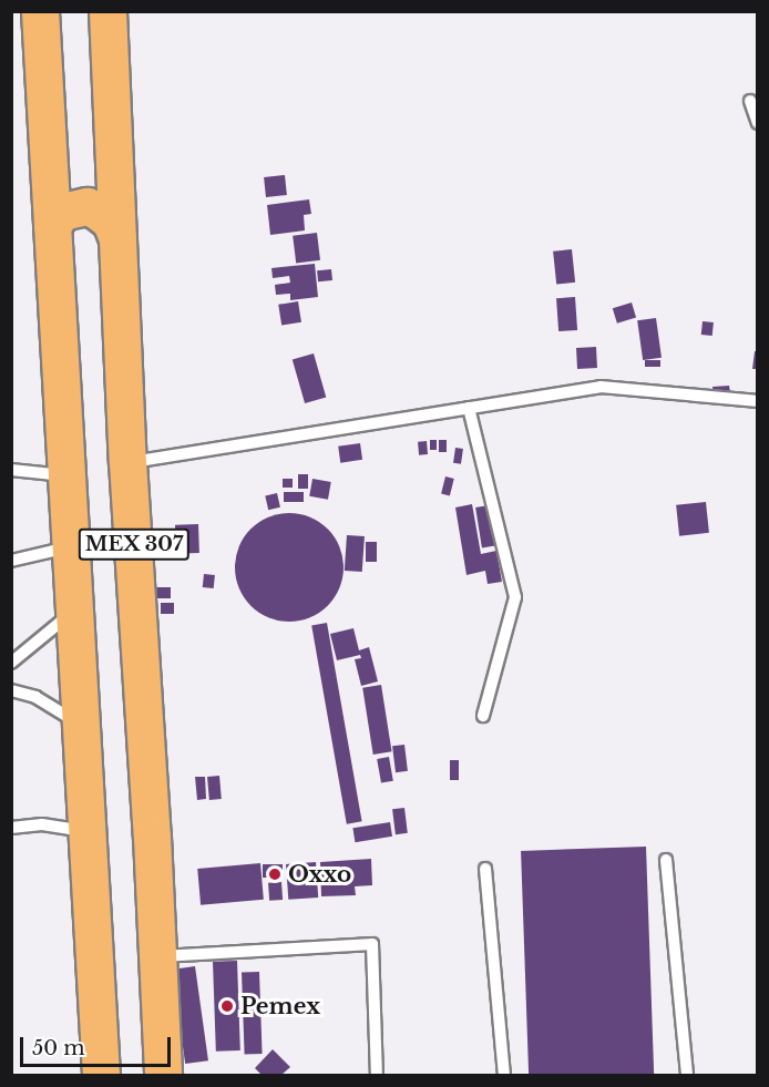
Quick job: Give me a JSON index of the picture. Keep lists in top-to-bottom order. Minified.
{"streets":{"highway":["MEX 307"]},"places":["Oxxo","Pemex"],"scale_bar":"50 m"}
